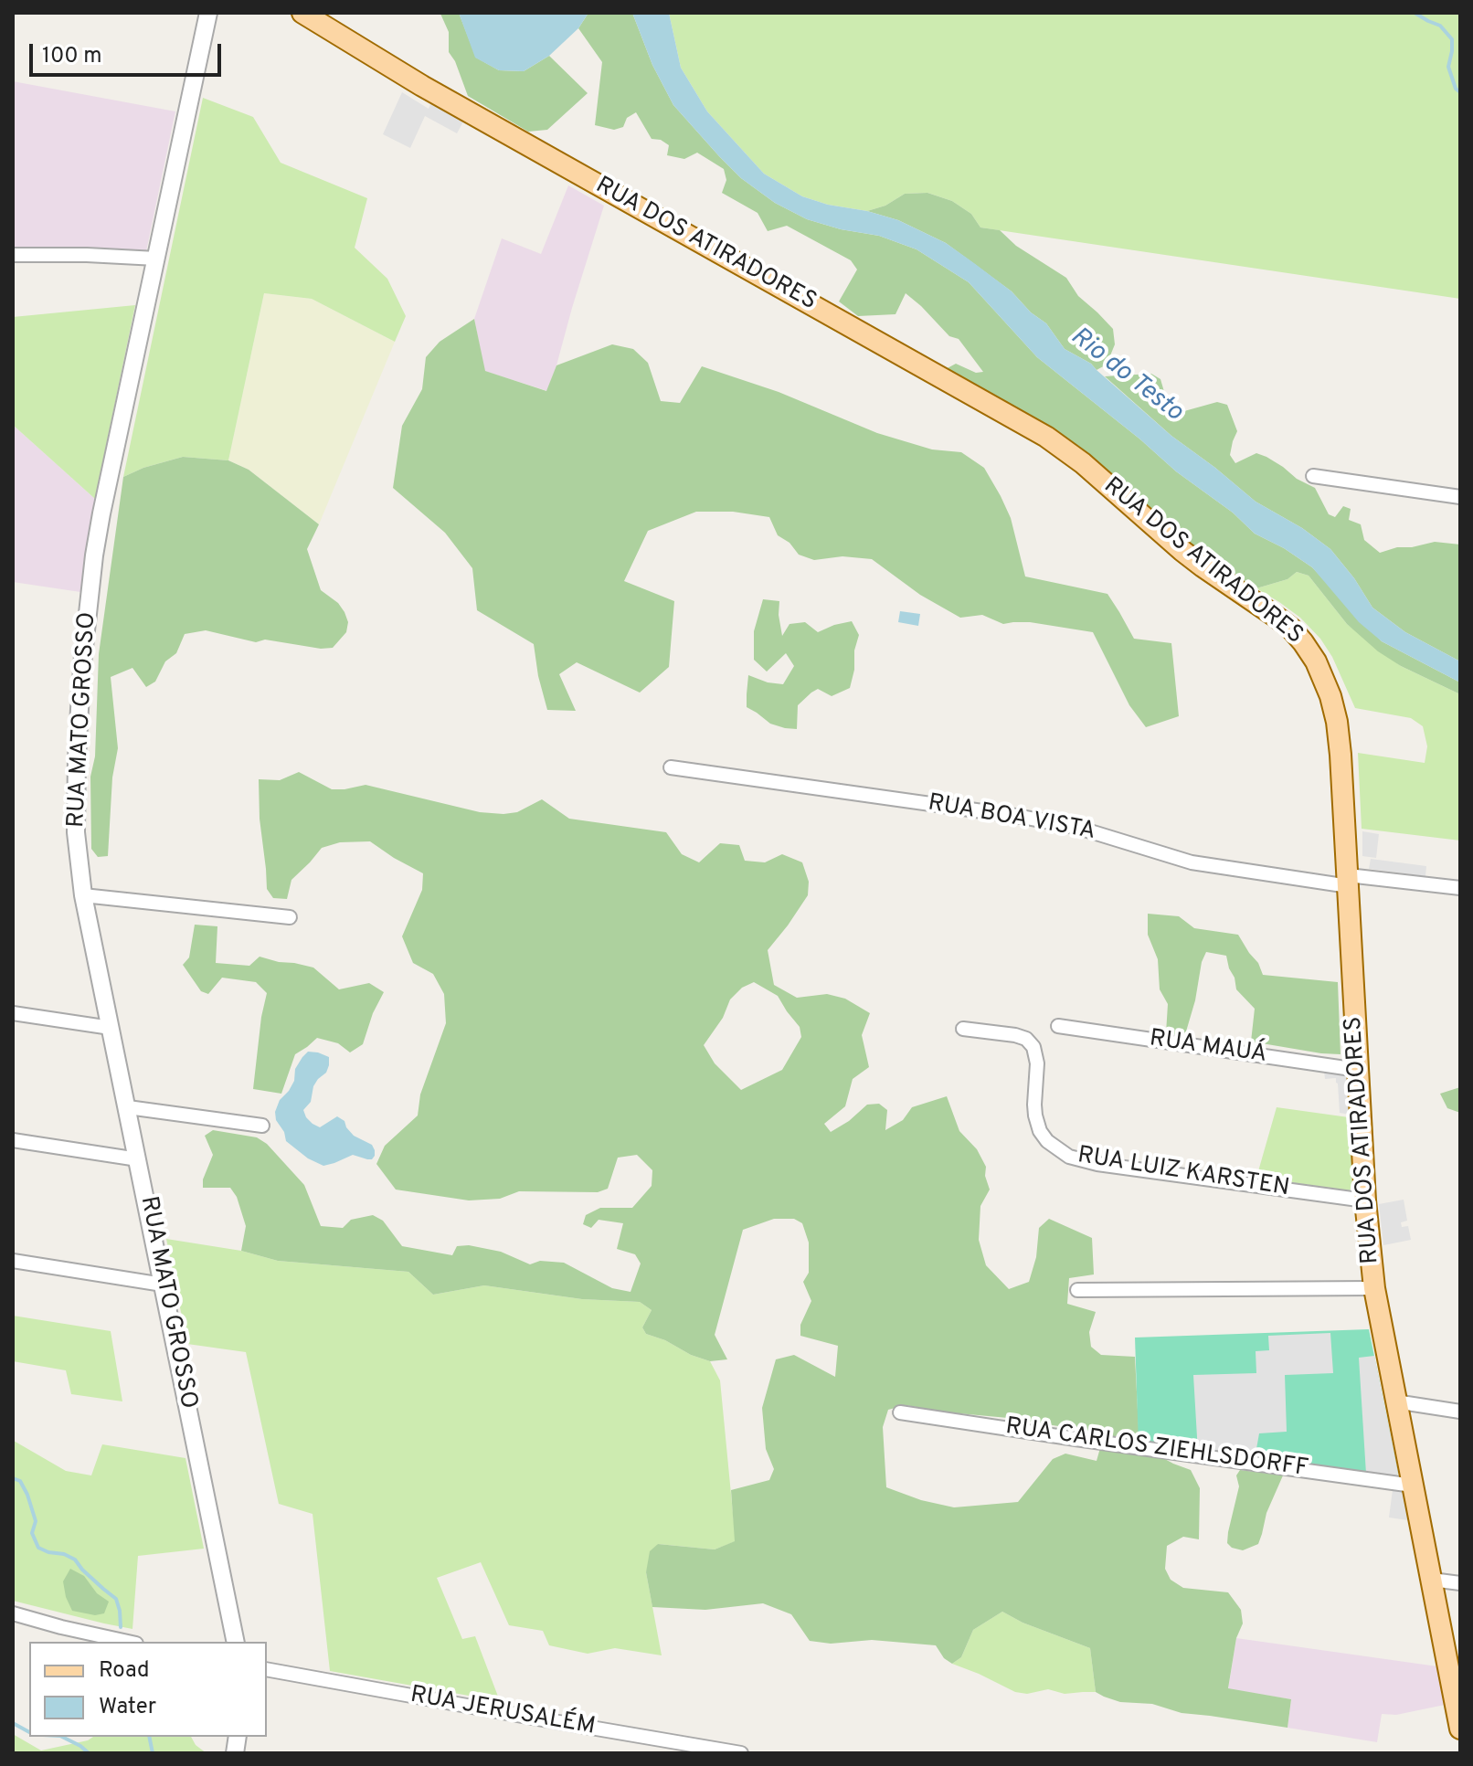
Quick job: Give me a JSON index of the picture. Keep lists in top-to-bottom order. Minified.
{"streets":{"main road":["RUA DOS ATIRADORES"],"street":["RUA MATO GROSSO","RUA BOA VISTA","RUA MAUÁ","RUA LUIZ KARSTEN","RUA CARLOS ZIEHLSDORFF","RUA JERUSALÉM"]},"crossings":[["RUA DOS ATIRADORES","RUA BOA VISTA"],["RUA DOS ATIRADORES","RUA MAUÁ"],["RUA DOS ATIRADORES","RUA LUIZ KARSTEN"],["RUA DOS ATIRADORES","RUA CARLOS ZIEHLSDORFF"]],"water":["Rio do Testo"],"legend":["Road","Water"],"scale_bar":"100 m"}
